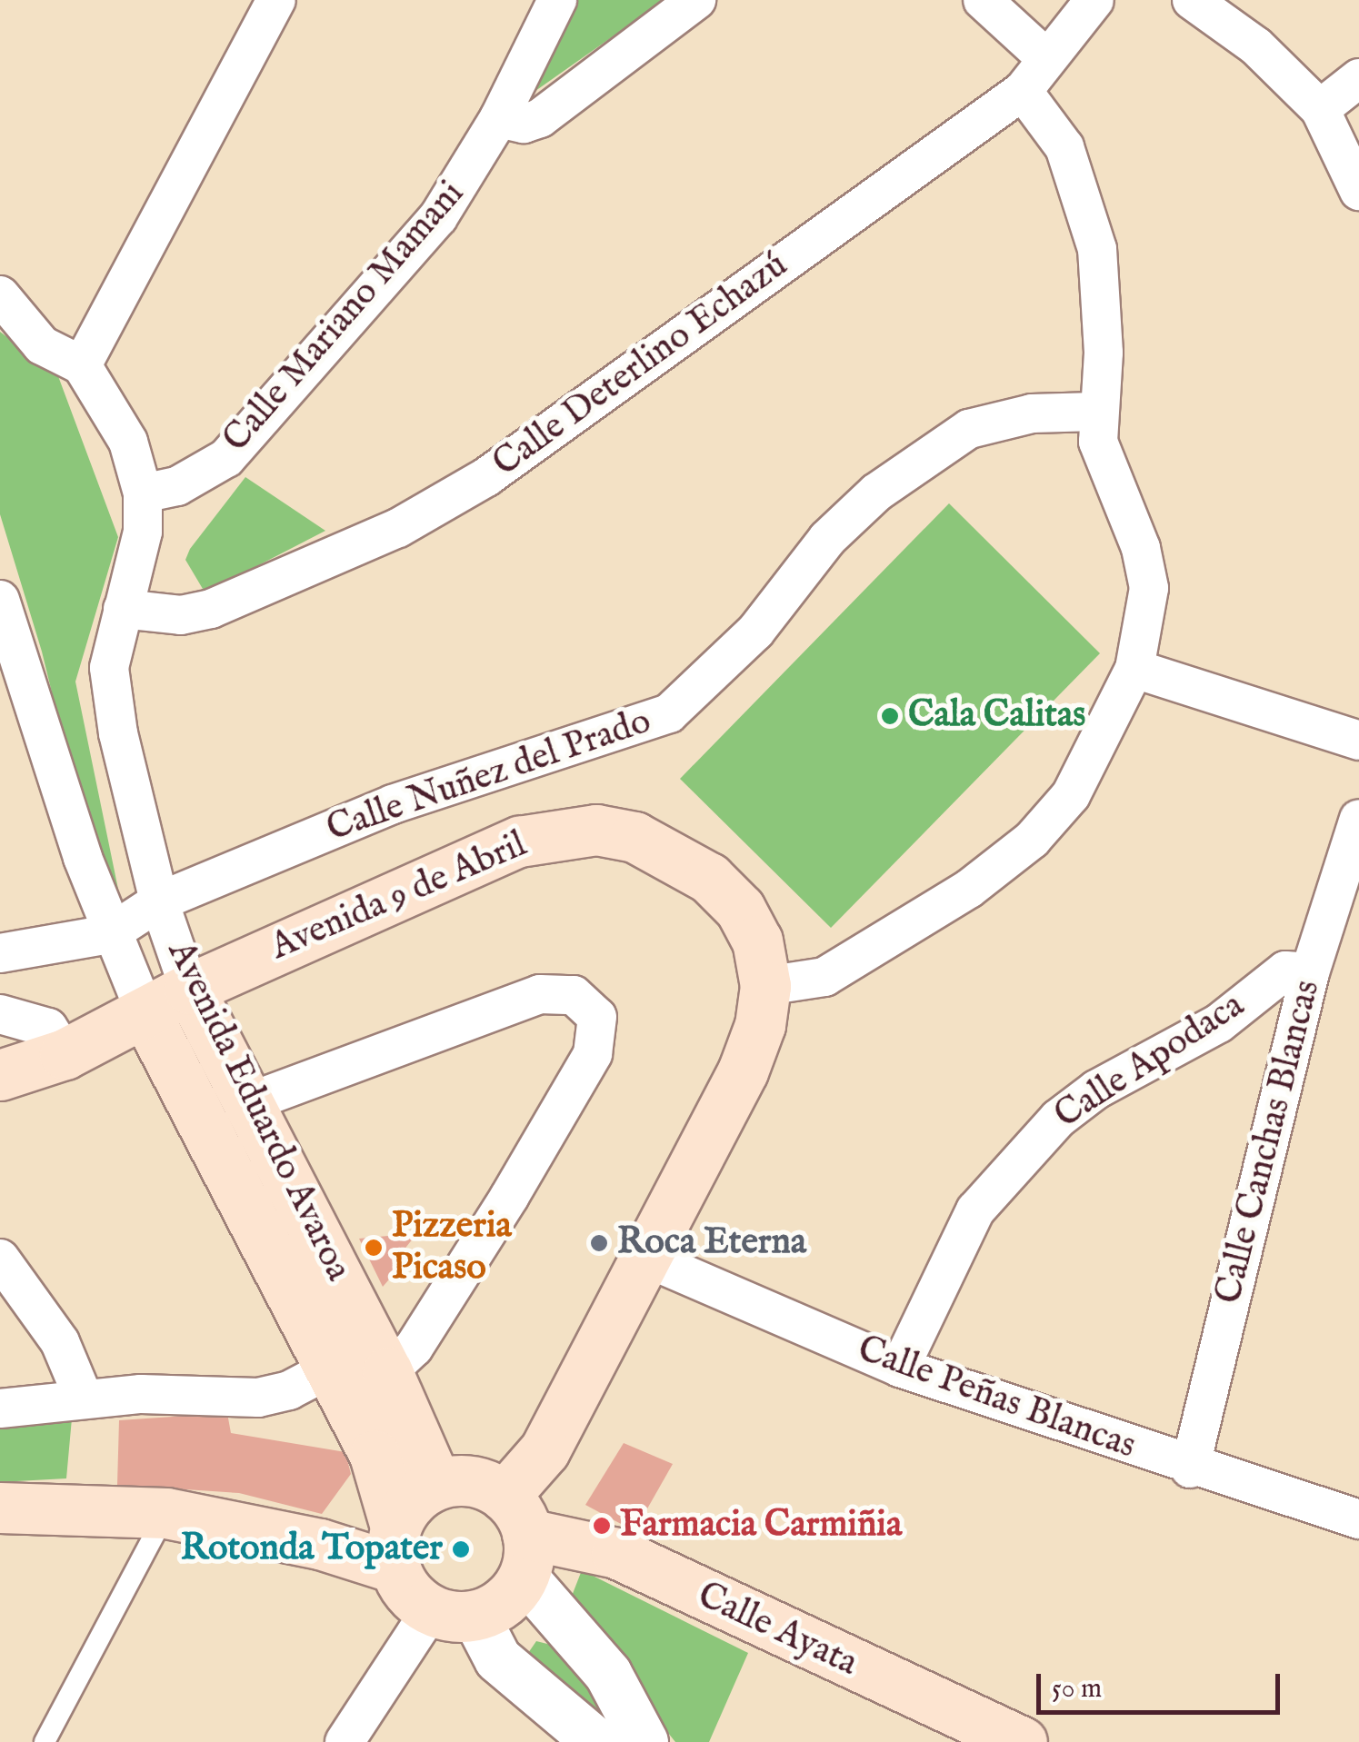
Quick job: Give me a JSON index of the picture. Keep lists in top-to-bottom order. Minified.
{"streets":{"main road":["Avenida 9 de Abril","Avenida Eduardo Avaroa","Calle Ayata"],"street":["Calle Mariano Mamani","Calle Deterlino Echazú","Calle Nuñez del Prado","Calle Apodaca","Calle Canchas Blancas","Calle Peñas Blancas"]},"crossings":[["Calle Mariano Mamani","Avenida Eduardo Avaroa"],["Calle Deterlino Echazú","Avenida Eduardo Avaroa"],["Calle Nuñez del Prado","Avenida Eduardo Avaroa"],["Avenida 9 de Abril","Avenida Eduardo Avaroa"],["Avenida 9 de Abril","Calle Peñas Blancas"],["Avenida 9 de Abril","Calle Ayata"],["Calle Apodaca","Calle Canchas Blancas"],["Calle Apodaca","Calle Peñas Blancas"],["Avenida Eduardo Avaroa","Calle Ayata"],["Calle Canchas Blancas","Calle Peñas Blancas"]],"places":["Cala Calitas","Roca Eterna","Pizzeria Picaso","Farmacia Carmiñia","Rotonda Topater"],"scale_bar":"50 m"}
